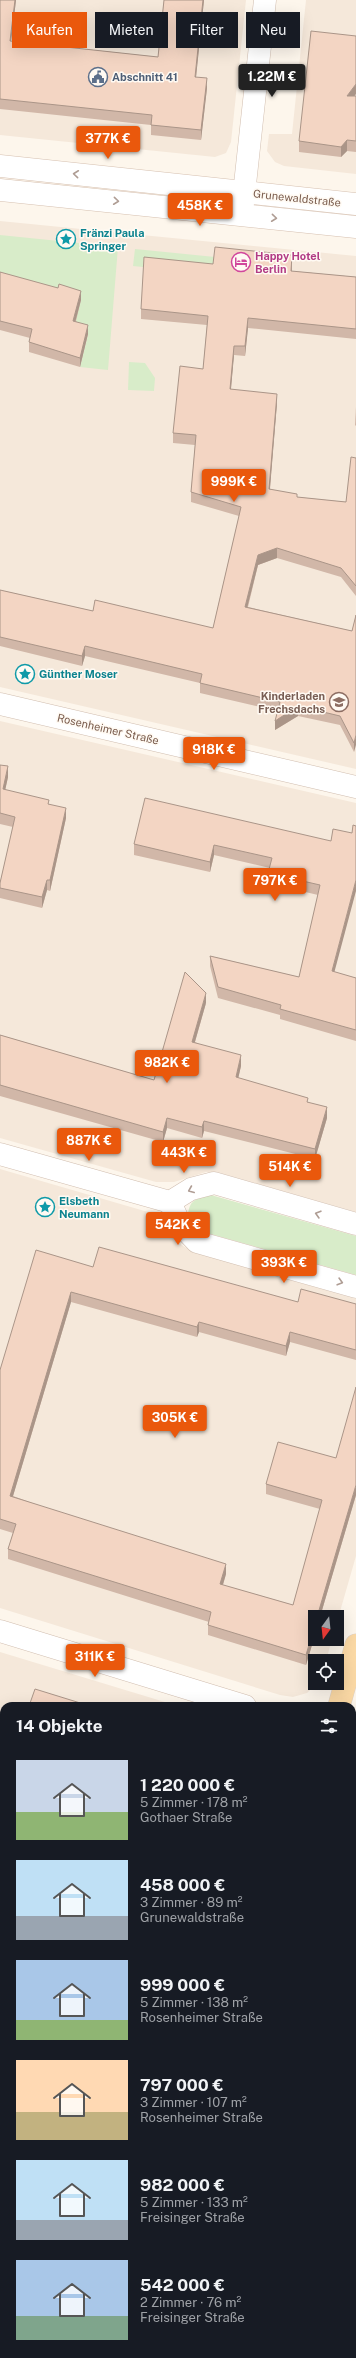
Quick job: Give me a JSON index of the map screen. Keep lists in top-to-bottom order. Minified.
{"streets":{"street":["Grunewaldstraße","Rosenheimer Straße"]},"places":{"public building":["Abschnitt 41"],"place":["Fränzi Paula Springer","Günther Moser","Elsbeth Neumann"],"hotel":["Happy Hotel Berlin"],"school or university":["Kinderladen Frechsdachs"]},"north":"bottom","page":{"chip":["Kaufen","Mieten","Filter","Neu"],"price":["1.22M €","377K €","458K €","999K €","918K €","797K €","982K €","887K €","443K €","514K €","542K €","393K €","305K €","311K €"],"heading":"14 Objekte","list":[{"name":"1 220 000 €","note":"5 Zimmer · 178 m² · Gothaer Straße"},{"name":"458 000 €","note":"3 Zimmer · 89 m² · Grunewaldstraße"},{"name":"999 000 €","note":"5 Zimmer · 138 m² · Rosenheimer Straße"},{"name":"797 000 €","note":"3 Zimmer · 107 m² · Rosenheimer Straße"},{"name":"982 000 €","note":"5 Zimmer · 133 m² · Freisinger Straße"},{"name":"542 000 €","note":"2 Zimmer · 76 m² · Freisinger Straße"}]}}
